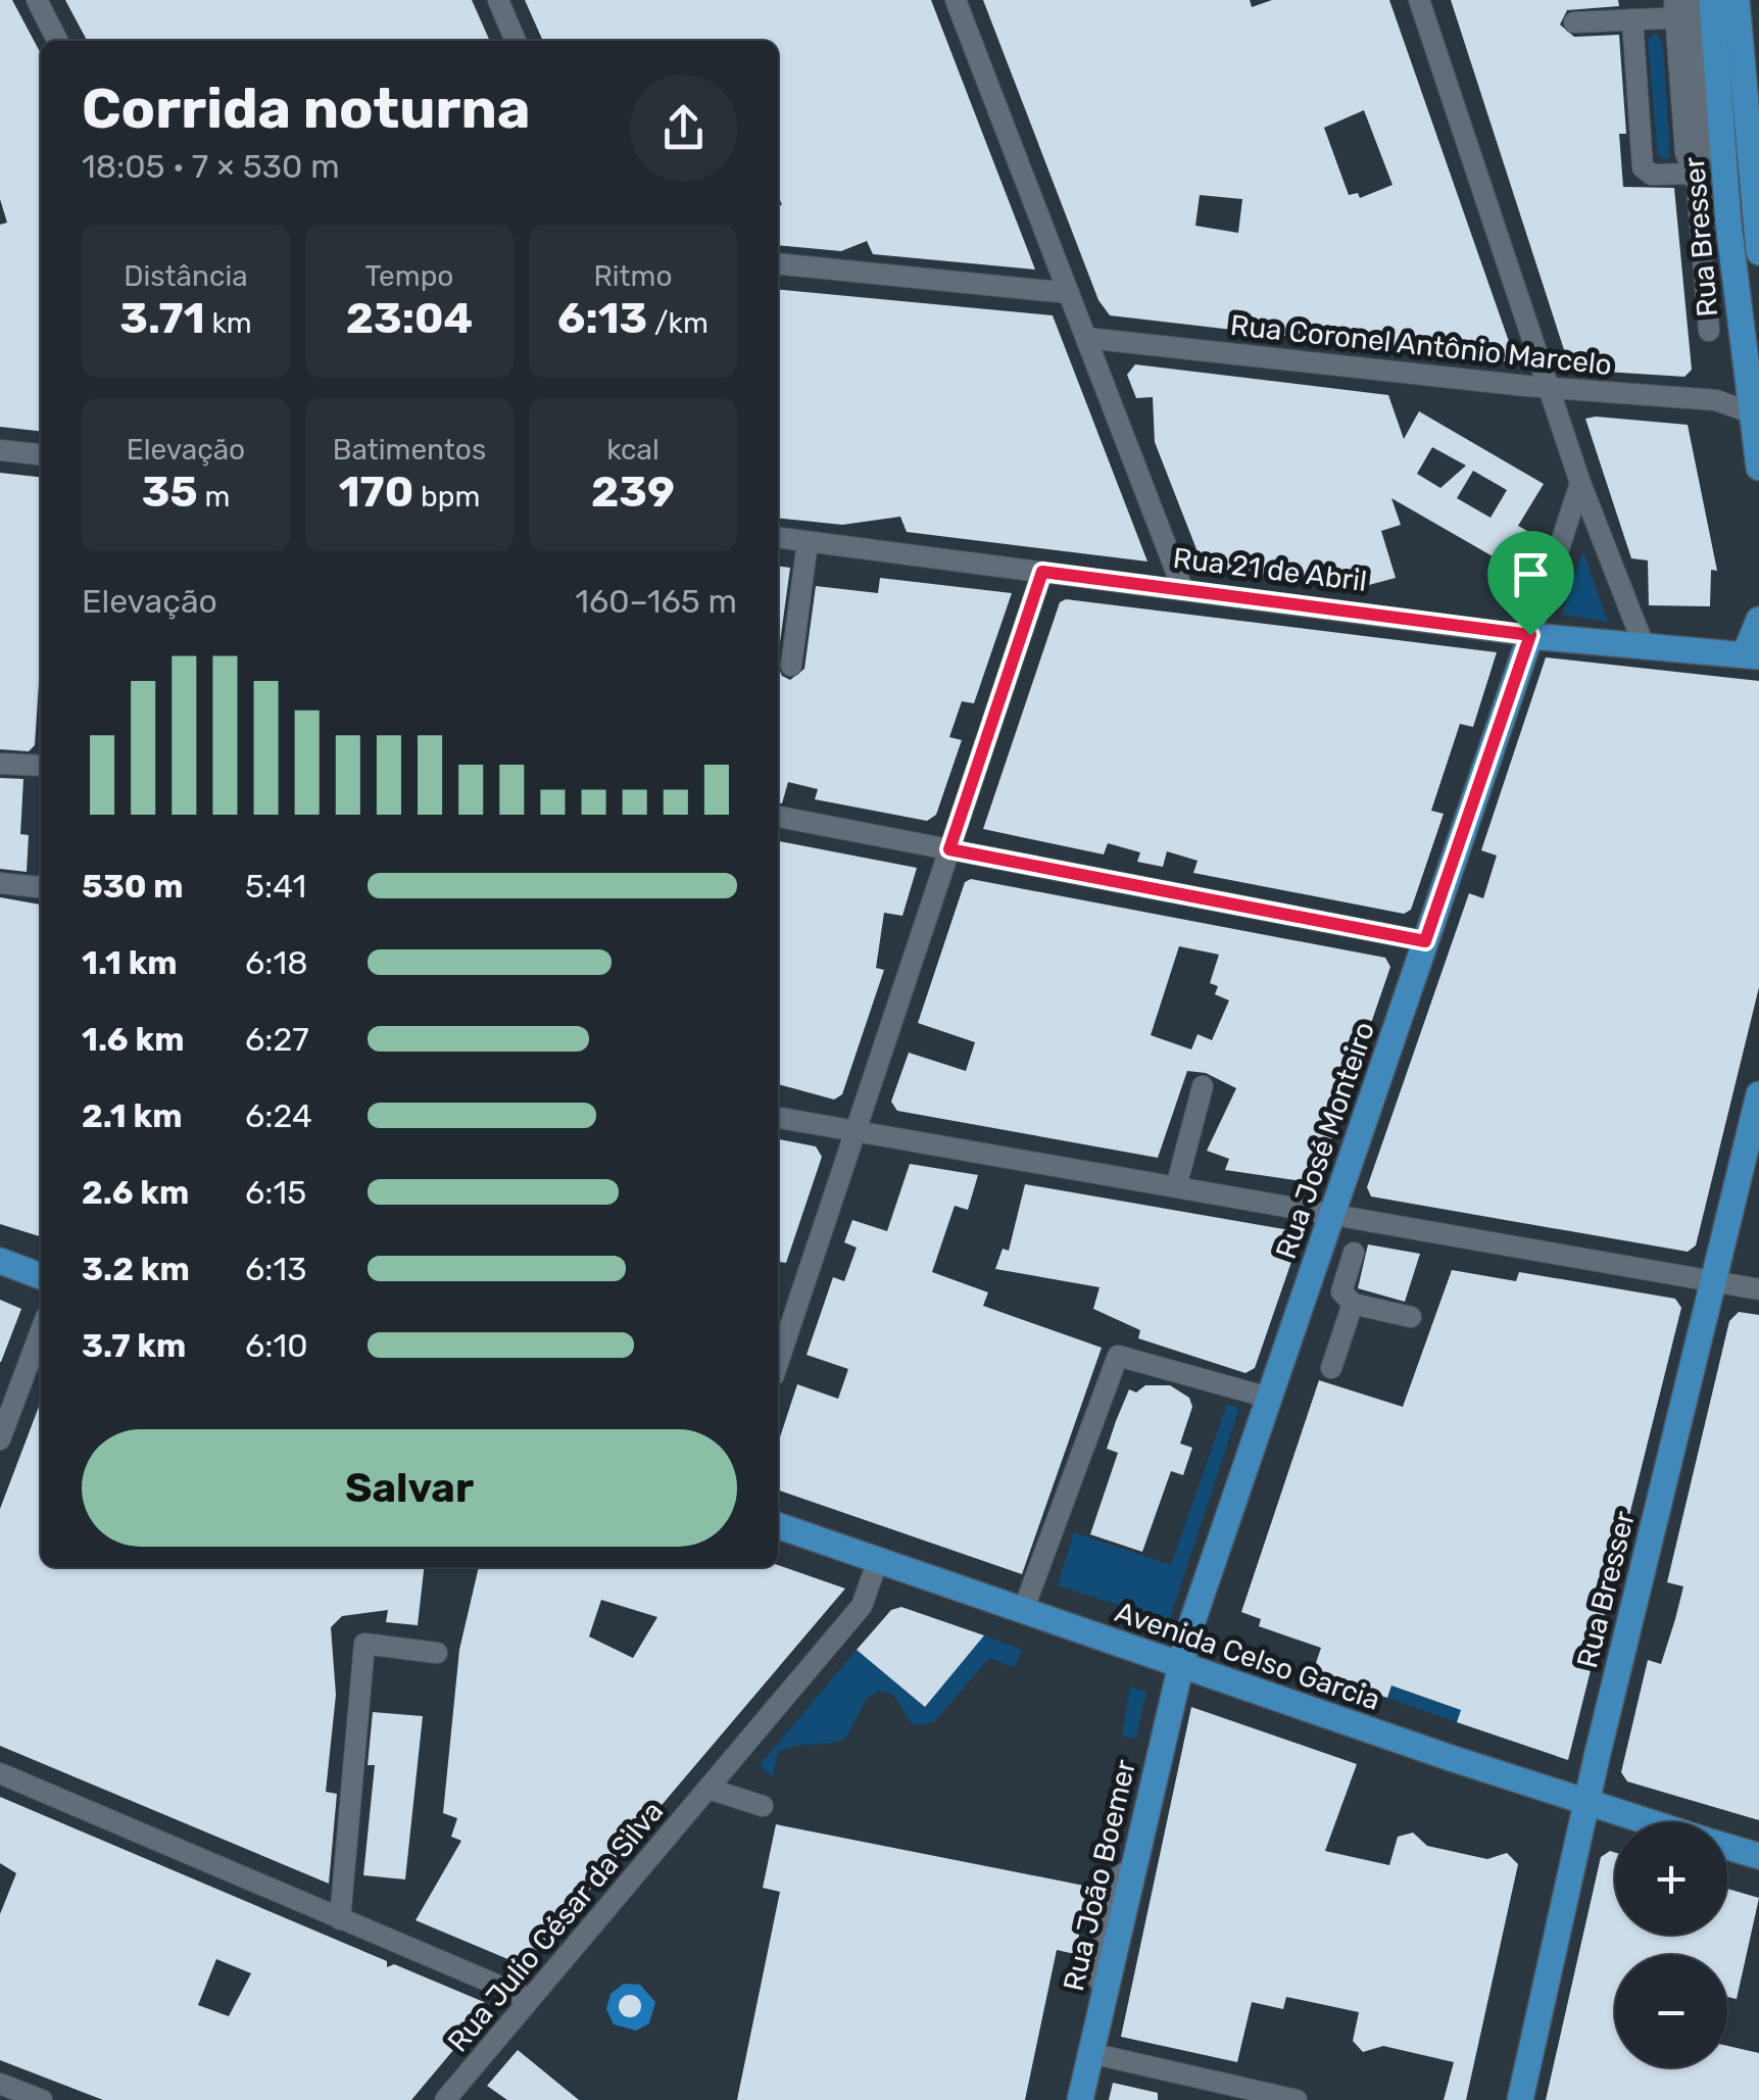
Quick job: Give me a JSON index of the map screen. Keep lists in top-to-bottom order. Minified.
{"streets":{"main road":["Rua Bresser","Rua 21 de Abril","Rua José Monteiro","Avenida Celso Garcia","Rua João Boemer"],"street":["Rua Coronel Antônio Marcelo","Rua Julio César da Silva"]},"crossings":[["Rua Bresser","Rua Coronel Antônio Marcelo"],["Rua Bresser","Avenida Celso Garcia"],["Rua 21 de Abril","Rua José Monteiro"],["Rua José Monteiro","Avenida Celso Garcia"],["Rua José Monteiro","Rua João Boemer"],["Avenida Celso Garcia","Rua João Boemer"],["Avenida Celso Garcia","Rua Julio César da Silva"]],"page":{"heading":["Corrida noturna","18:05 · 7 × 530 m"],"stats":[["Distância","3.71 km"],["Tempo","23:04"],["Ritmo","6:13 /km"],["Elevação","35 m"],["Batimentos","170 bpm"],["kcal","239"]],"chart":["Elevação","160–165 m"],"list":[{"name":"530 m","note":"5:41"},{"name":"1.1 km","note":"6:18"},{"name":"1.6 km","note":"6:27"},{"name":"2.1 km","note":"6:24"},{"name":"2.6 km","note":"6:15"},{"name":"3.2 km","note":"6:13"},{"name":"3.7 km","note":"6:10"}],"buttons":"Salvar","map_buttons":["+","−"]}}
